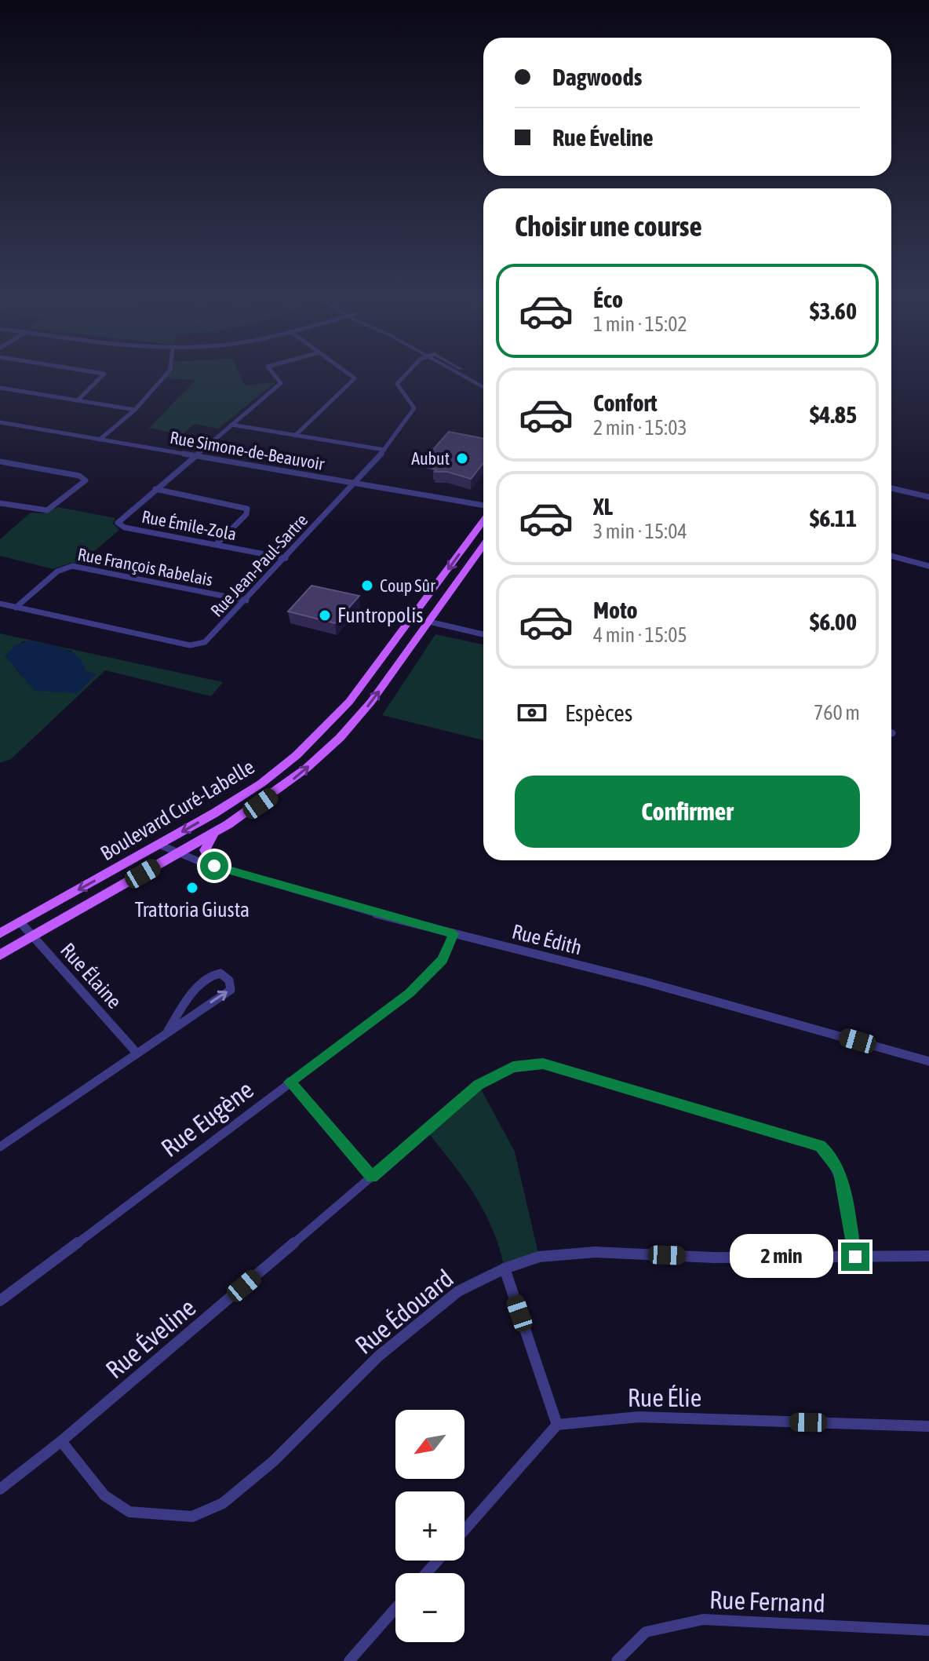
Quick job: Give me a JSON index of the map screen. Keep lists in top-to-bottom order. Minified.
{"streets":{"main road":["Boulevard Curé-Labelle"],"street":["Rue Simone-de-Beauvoir","Rue Émile-Zola","Rue Jean-Paul-Sartre","Rue François Rabelais","Rue Édith","Rue Élaine","Rue Eugène","Rue Édouard","Rue Éveline","Rue Élie","Rue Fernand"]},"crossings":[["Rue Simone-de-Beauvoir","Rue Émile-Zola"],["Rue Simone-de-Beauvoir","Rue Jean-Paul-Sartre"],["Rue Émile-Zola","Rue Jean-Paul-Sartre"],["Rue Jean-Paul-Sartre","Rue François Rabelais"],["Boulevard Curé-Labelle","Rue Édith"],["Boulevard Curé-Labelle","Rue Élaine"],["Rue Édith","Rue Eugène"],["Rue Édouard","Rue Éveline"]],"places":["Aubut","Coup Sûr","Funtropolis","Trattoria Giusta"],"north":"bottom left","page":{"banner":["Dagwoods","Rue Éveline"],"heading":"Choisir une course","list":[{"name":"Éco","note":"1 min · 15:02","value":"$3.60"},{"name":"Confort","note":"2 min · 15:03","value":"$4.85"},{"name":"XL","note":"3 min · 15:04","value":"$6.11"},{"name":"Moto","note":"4 min · 15:05","value":"$6.00"}],"pay":["Espèces","760 m"],"buttons":"Confirmer","bubble":"2 min","map_buttons":["+","−"]}}
